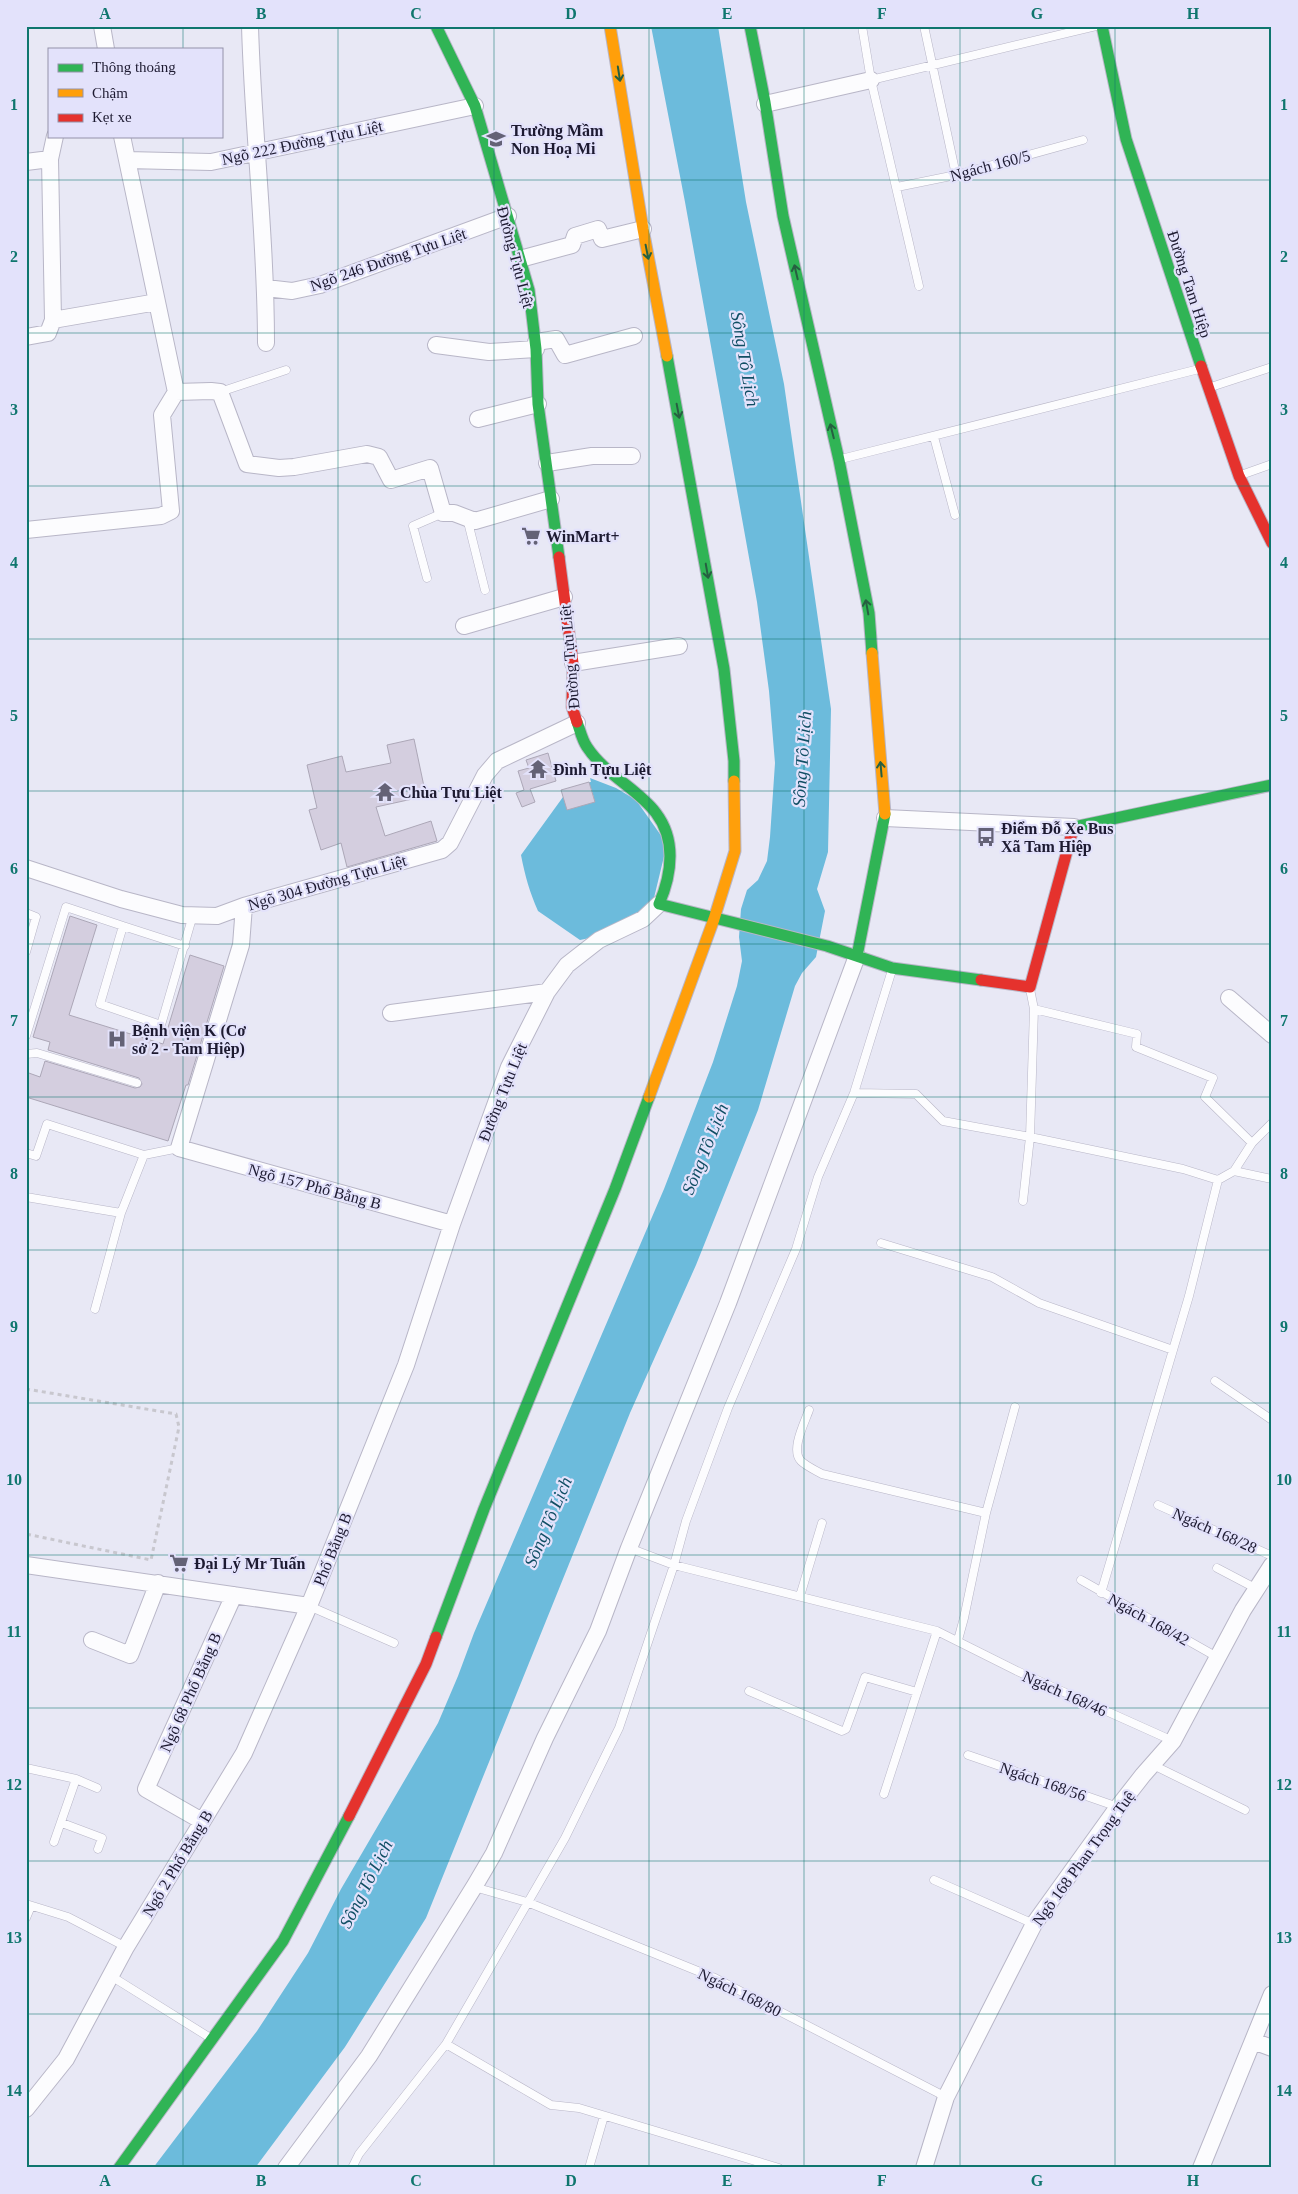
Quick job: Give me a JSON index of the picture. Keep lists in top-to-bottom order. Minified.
{"streets":{"street":["Ngõ 222 Đường Tựu Liệt","Đường Tựu Liệt","Ngõ 246 Đường Tựu Liệt","Đường Tam Hiệp","Ngõ 304 Đường Tựu Liệt","Ngõ 157 Phố Bằng B","Phố Bằng B","Ngõ 68 Phố Bằng B","Ngõ 168 Phan Trọng Tuệ","Ngõ 2 Phố Bằng B"],"lane":["Ngách 160/5","Ngách 168/28","Ngách 168/42","Ngách 168/46","Ngách 168/56","Ngách 168/80"]},"crossings":[["Ngõ 222 Đường Tựu Liệt","Đường Tựu Liệt"],["Đường Tựu Liệt","Ngõ 246 Đường Tựu Liệt"],["Đường Tựu Liệt","Ngõ 304 Đường Tựu Liệt"],["Đường Tựu Liệt","Ngõ 157 Phố Bằng B"],["Đường Tựu Liệt","Phố Bằng B"],["Ngõ 157 Phố Bằng B","Phố Bằng B"],["Phố Bằng B","Ngõ 68 Phố Bằng B"],["Phố Bằng B","Ngõ 2 Phố Bằng B"],["Ngách 168/42","Ngõ 168 Phan Trọng Tuệ"],["Ngõ 68 Phố Bằng B","Ngõ 2 Phố Bằng B"],["Ngách 168/46","Ngõ 168 Phan Trọng Tuệ"],["Ngách 168/56","Ngõ 168 Phan Trọng Tuệ"],["Ngõ 168 Phan Trọng Tuệ","Ngách 168/80"]],"water":["Sông Tô Lịch"],"places":{"school or university":["Trường Mầm Non Hoạ Mi"],"supermarket":["WinMart+","Đại Lý Mr Tuấn"],"temple":["Đình Tựu Liệt","Chùa Tựu Liệt"],"bus stop":["Điểm Đỗ Xe Bus Xã Tam Hiệp"],"hospital":["Bệnh viện K (Cơ sở 2 - Tam Hiệp)"]},"legend":["Thông thoáng","Chậm","Kẹt xe"],"grid":{"columns":["A","B","C","D","E","F","G","H"],"rows":["1","2","3","4","5","6","7","8","9","10","11","12","13","14"]}}
